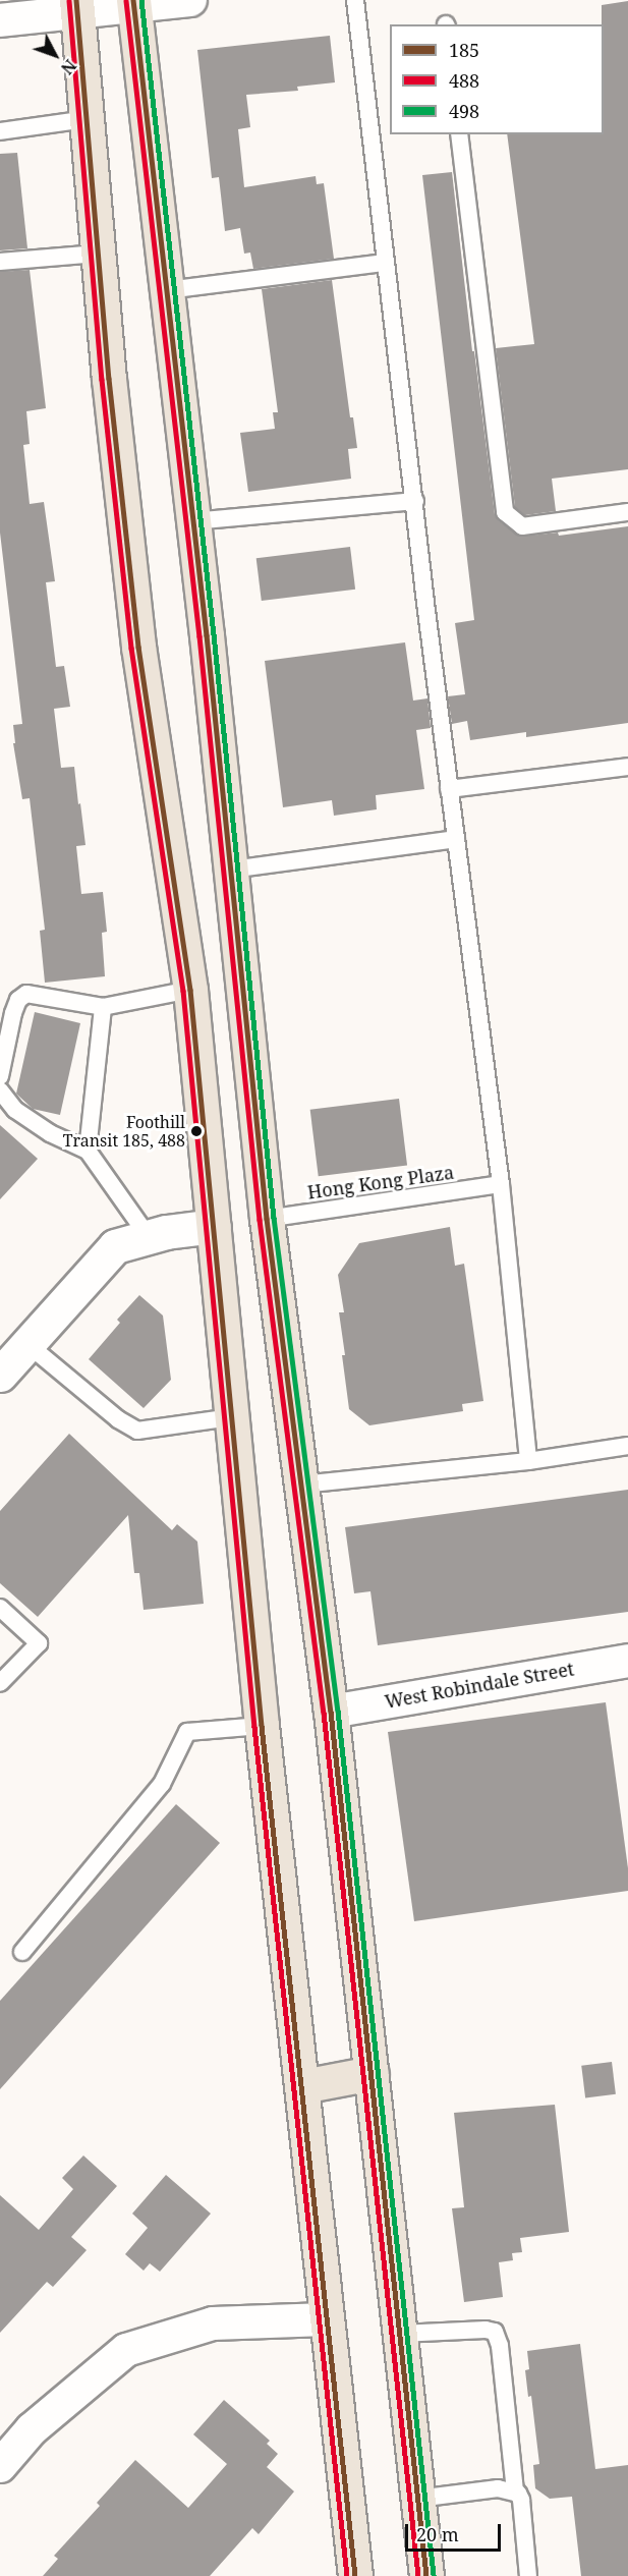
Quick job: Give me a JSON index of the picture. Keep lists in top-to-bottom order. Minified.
{"streets":{"street":["West Robindale Street"],"lane":["Hong Kong Plaza"]},"places":["Foothill Transit 185, 488"],"lines":["transit line 185","transit line 498","transit line 488"],"legend":["185","488","498"],"scale_bar":"20 m","north":"bottom right"}
